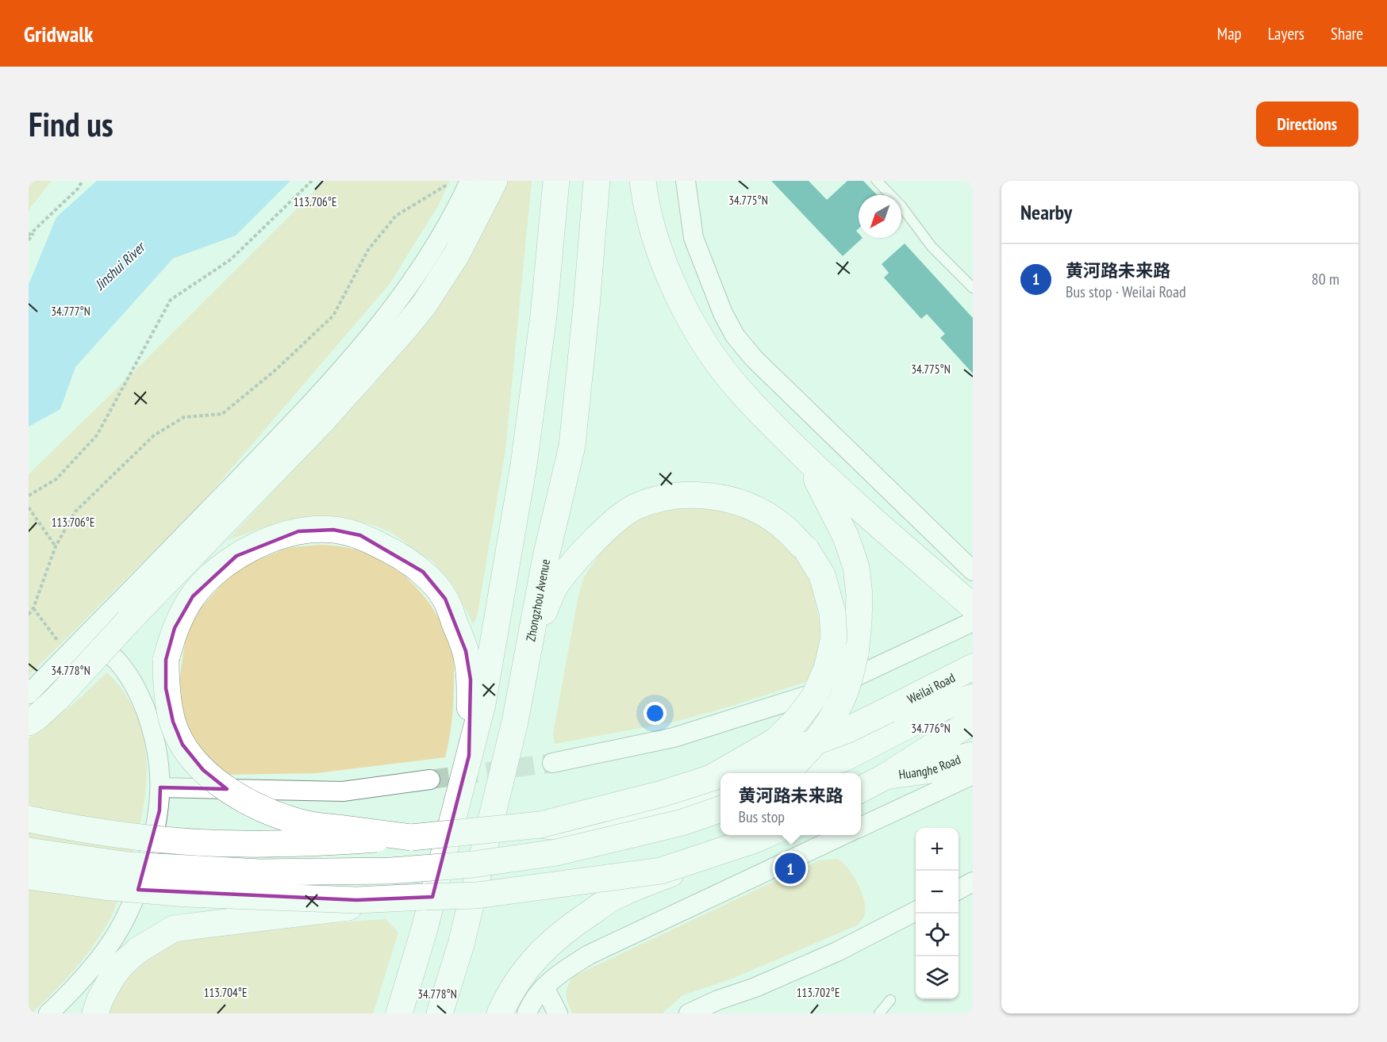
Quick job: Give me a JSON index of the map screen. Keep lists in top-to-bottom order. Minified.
{"streets":{"main road":["Zhongzhou Avenue","Weilai Road","Huanghe Road"]},"water":["Jinshui River"],"north":"bottom left","page":{"header":"Gridwalk","nav":["Map","Layers","Share"],"buttons":"Directions","title":"Find us","heading":"Nearby","list":[{"mark":"1","name":"黄河路未来路","note":"Bus stop · Weilai Road","value":"80 m"}],"popup":["黄河路未来路","Bus stop"],"map_buttons":["+","−"],"pins":"1"},"coordinates":["34.775°N","113.706°E","34.777°N","34.778°N","34.776°N","113.704°E","113.702°E"]}
